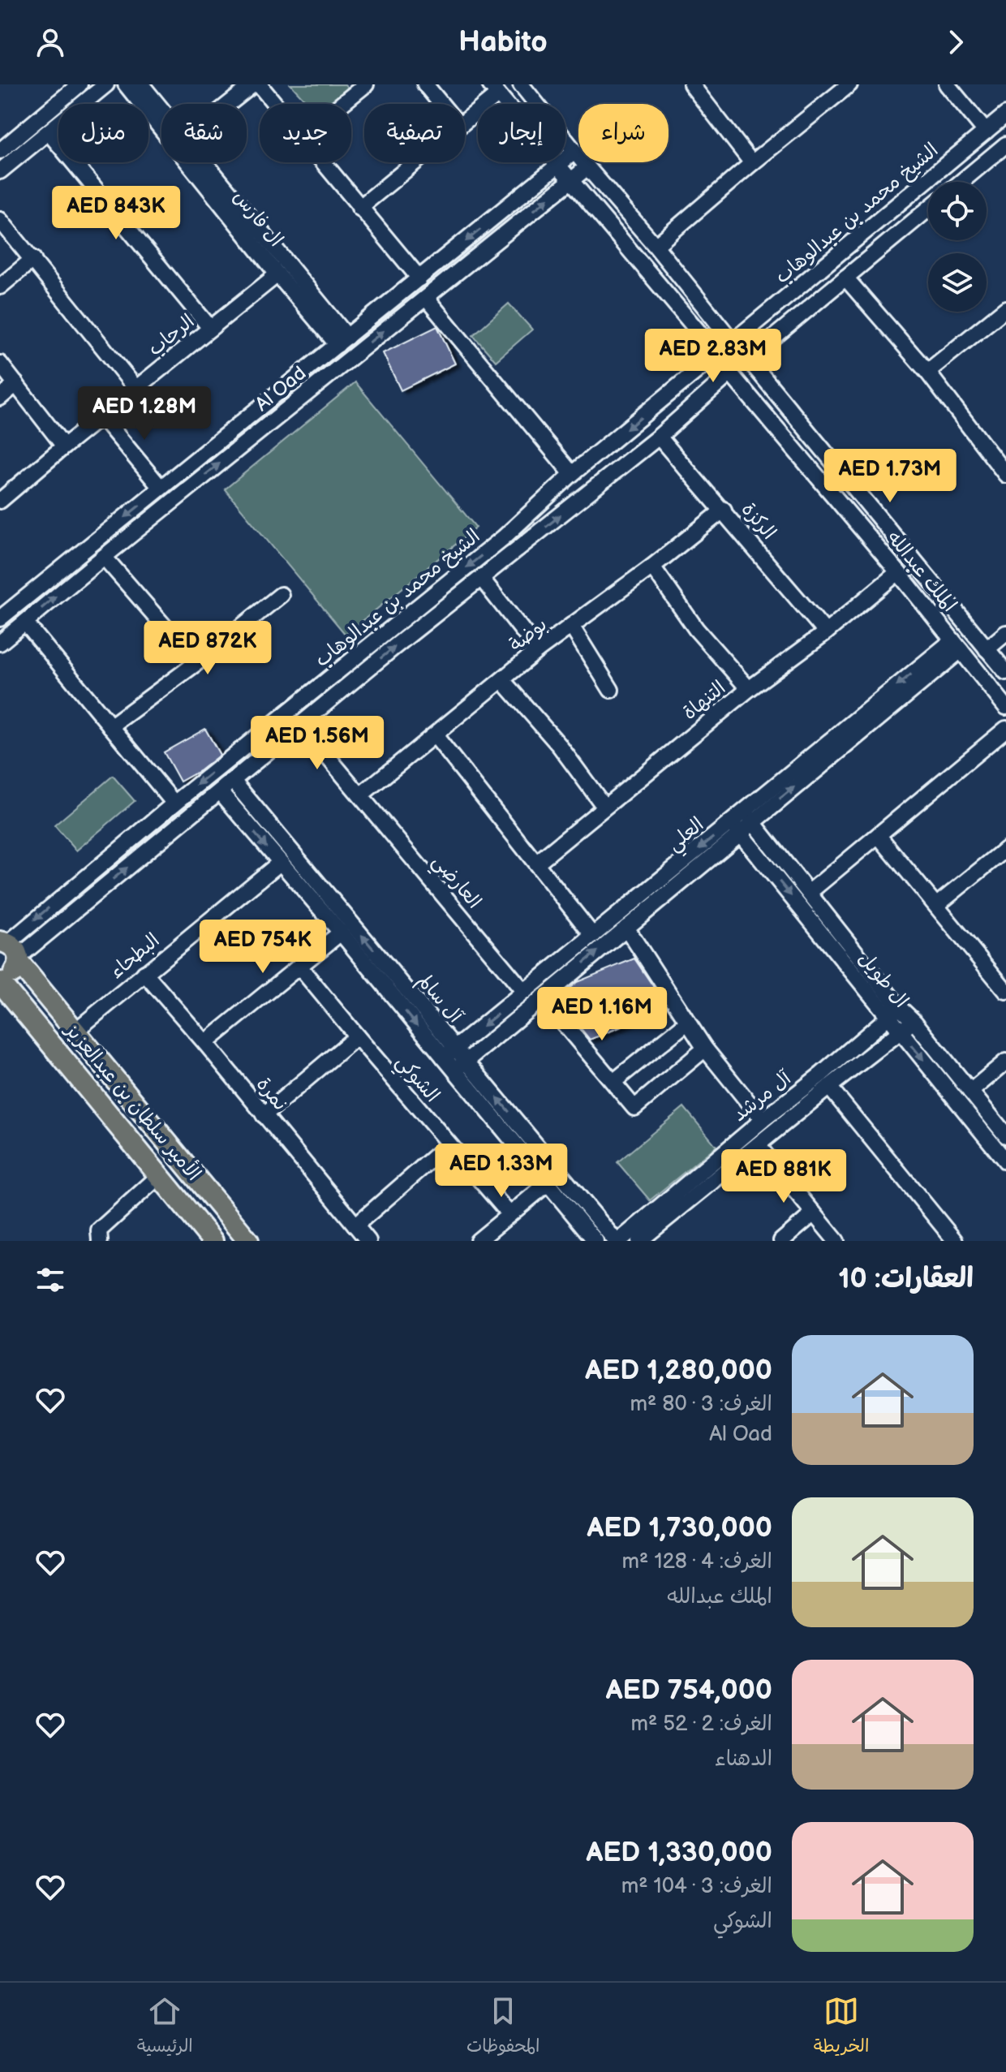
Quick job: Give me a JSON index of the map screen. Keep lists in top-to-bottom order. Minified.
{"streets":{"main road":["الأمير سلطان بن عبدالعزيز"],"street":["الشيخ محمد بن عبدالوهاب","ال فارس","الرحاب","Al Oad","الركزة","الملك عبدالله","بوضة","التنهاة","العلي","العارضي","البطحاء","ال طويل","آل سالم","الشوكي","نمرة","آل مرشد"]},"crossings":[["الشيخ محمد بن عبدالوهاب","الركزة"],["الشيخ محمد بن عبدالوهاب","الملك عبدالله"],["الشيخ محمد بن عبدالوهاب","العارضي"],["الشيخ محمد بن عبدالوهاب","آل سالم"],["الشيخ محمد بن عبدالوهاب","الأمير سلطان بن عبدالعزيز"],["ال فارس","الرحاب"],["ال فارس","Al Oad"],["الركزة","بوضة"],["الركزة","التنهاة"],["الملك عبدالله","التنهاة"],["الملك عبدالله","العلي"],["بوضة","العارضي"],["العلي","العارضي"],["العلي","ال طويل"],["العلي","آل سالم"],["البطحاء","آل سالم"],["البطحاء","نمرة"],["البطحاء","الأمير سلطان بن عبدالعزيز"],["ال طويل","آل مرشد"],["آل سالم","آل مرشد"]],"page":{"header":"Habito","chip":["شراء","إيجار","تصفية","جديد","شقة","منزل"],"price":["AED 843K","AED 2.83M","AED 1.28M","AED 1.73M","AED 872K","AED 1.56M","AED 754K","AED 1.16M","AED 1.33M","AED 881K"],"heading":"العقارات: 10","list":[{"name":"AED 1,280,000","note":"الغرف: 3 · 80 m² · Al Oad"},{"name":"AED 1,730,000","note":"الغرف: 4 · 128 m² · الملك عبدالله"},{"name":"AED 754,000","note":"الغرف: 2 · 52 m² · الدهناء"},{"name":"AED 1,330,000","note":"الغرف: 3 · 104 m² · الشوكي"}],"tabs":["الخريطة","المحفوظات","الرئيسية"]}}
